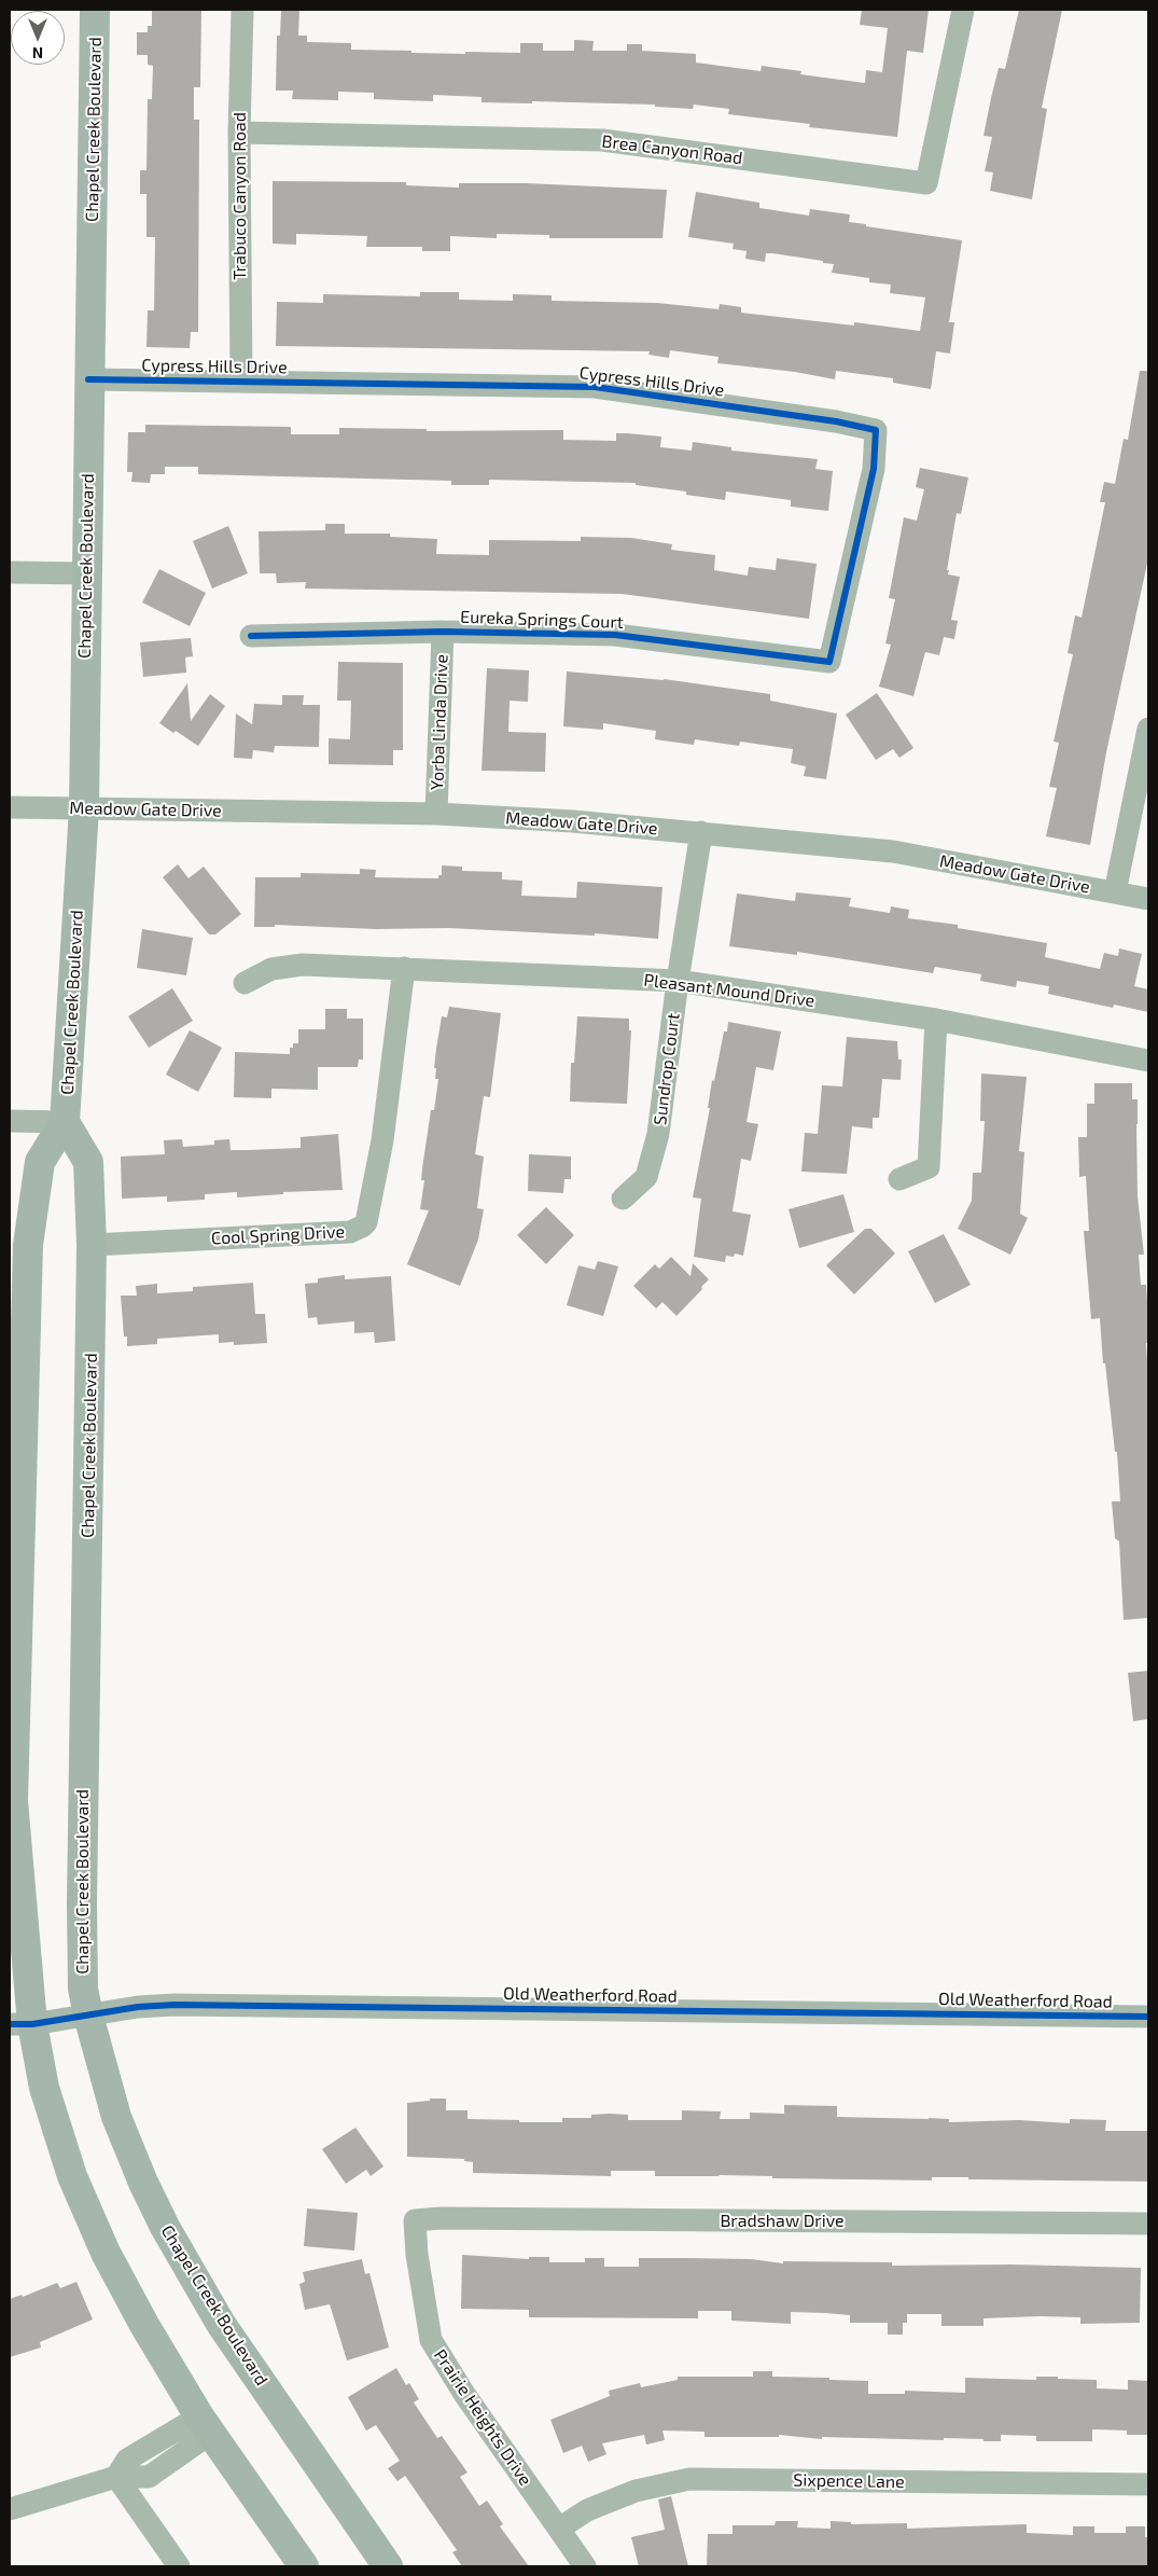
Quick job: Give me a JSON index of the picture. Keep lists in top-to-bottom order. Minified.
{"streets":{"main road":["Chapel Creek Boulevard"],"street":["Brea Canyon Road","Trabuco Canyon Road","Cypress Hills Drive","Eureka Springs Court","Yorba Linda Drive","Meadow Gate Drive","Pleasant Mound Drive","Sundrop Court","Cool Spring Drive","Old Weatherford Road","Bradshaw Drive","Prairie Heights Drive","Sixpence Lane"]},"crossings":[["Chapel Creek Boulevard","Cypress Hills Drive"],["Chapel Creek Boulevard","Meadow Gate Drive"],["Chapel Creek Boulevard","Cool Spring Drive"],["Chapel Creek Boulevard","Old Weatherford Road"],["Brea Canyon Road","Trabuco Canyon Road"],["Trabuco Canyon Road","Cypress Hills Drive"],["Cypress Hills Drive","Eureka Springs Court"],["Eureka Springs Court","Yorba Linda Drive"],["Yorba Linda Drive","Meadow Gate Drive"],["Meadow Gate Drive","Sundrop Court"],["Pleasant Mound Drive","Sundrop Court"],["Pleasant Mound Drive","Cool Spring Drive"],["Bradshaw Drive","Prairie Heights Drive"],["Prairie Heights Drive","Sixpence Lane"]],"north":"bottom"}
